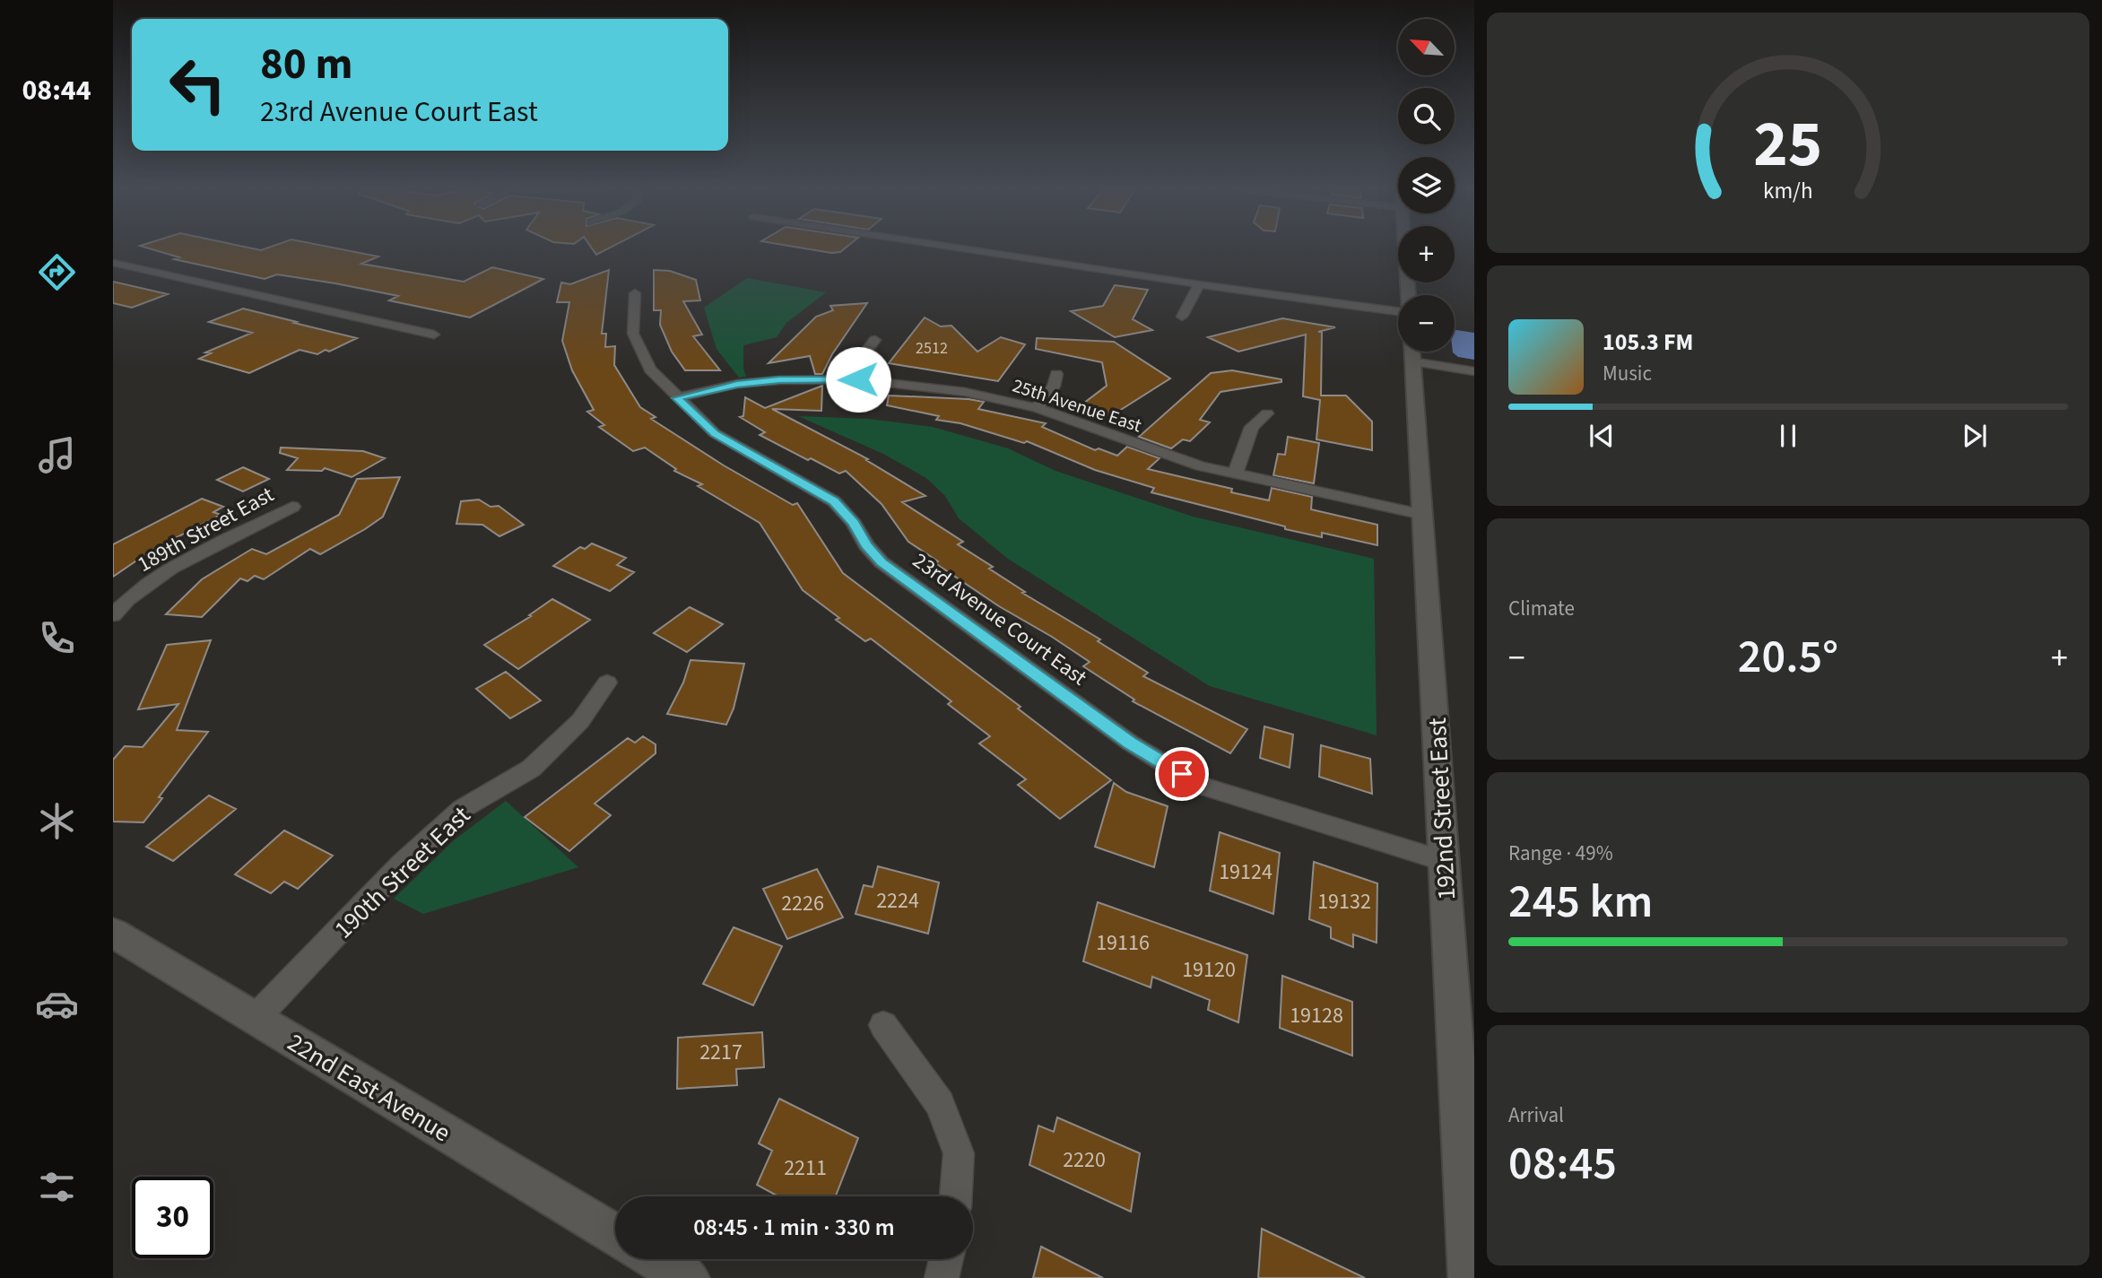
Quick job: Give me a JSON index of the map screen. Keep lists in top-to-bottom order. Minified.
{"streets":{"street":["25th Avenue East","189th Street East","23rd Avenue Court East","192nd Street East","190th Street East","22nd East Avenue"]},"crossings":[["25th Avenue East","23rd Avenue Court East"],["25th Avenue East","192nd Street East"],["23rd Avenue Court East","192nd Street East"],["190th Street East","22nd East Avenue"]],"house_numbers":["2512","19124","2224","19132","2226","19116","19120","19128","2217","2220","2211"],"north":"top left","page":{"tabs":"08:44","map_buttons":["+","−"],"turn":["80 m","23rd Avenue Court East"],"song":["105.3 FM","Music"],"tile":["Climate",["Range · 49%","245 km"],["Arrival","08:45"]],"heat":["−","20.5°","+"],"limit":"30","trip":"08:45 · 1 min · 330 m","gauge":["25","km/h"]}}
